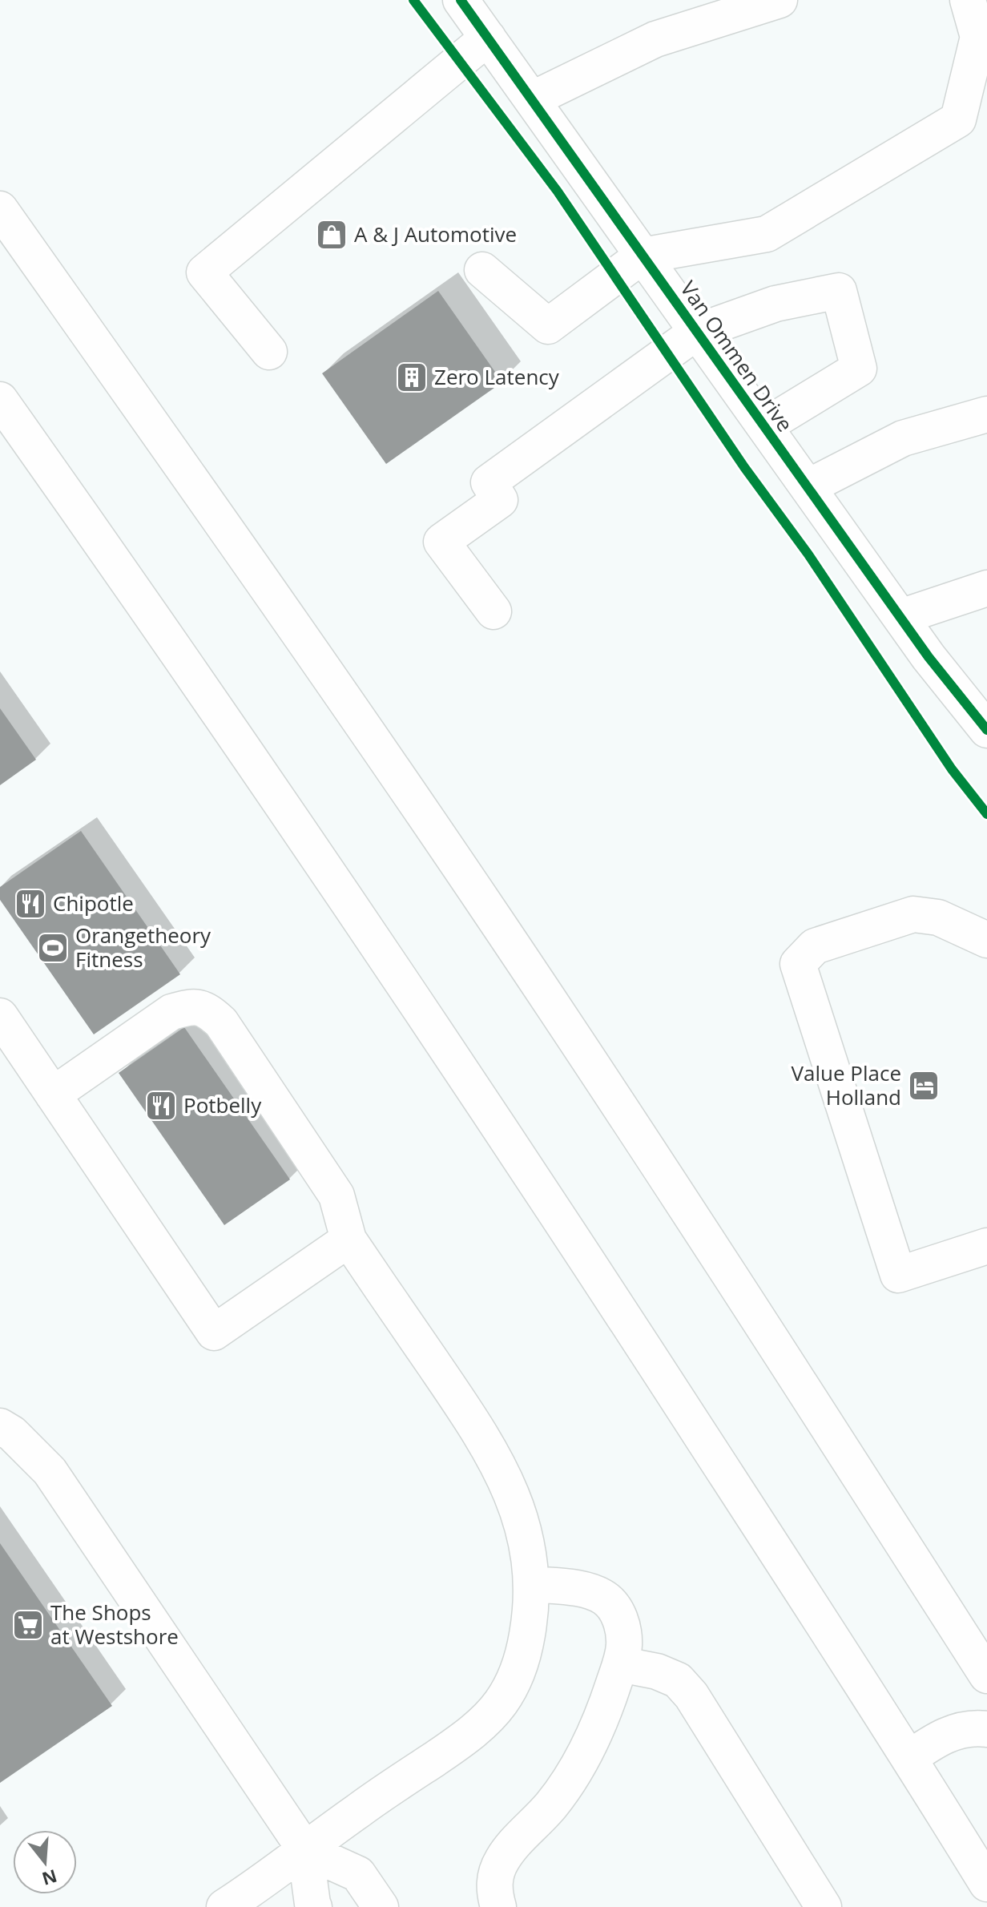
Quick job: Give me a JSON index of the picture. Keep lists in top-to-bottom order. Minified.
{"streets":{"main road":["Van Ommen Drive"]},"places":{"shop":["A & J Automotive"],"building":["Zero Latency"],"restaurant":["Chipotle","Potbelly"],"sports":["Orangetheory Fitness"],"hotel":["Value Place Holland"],"supermarket":["The Shops at Westshore"]},"north":"bottom"}
